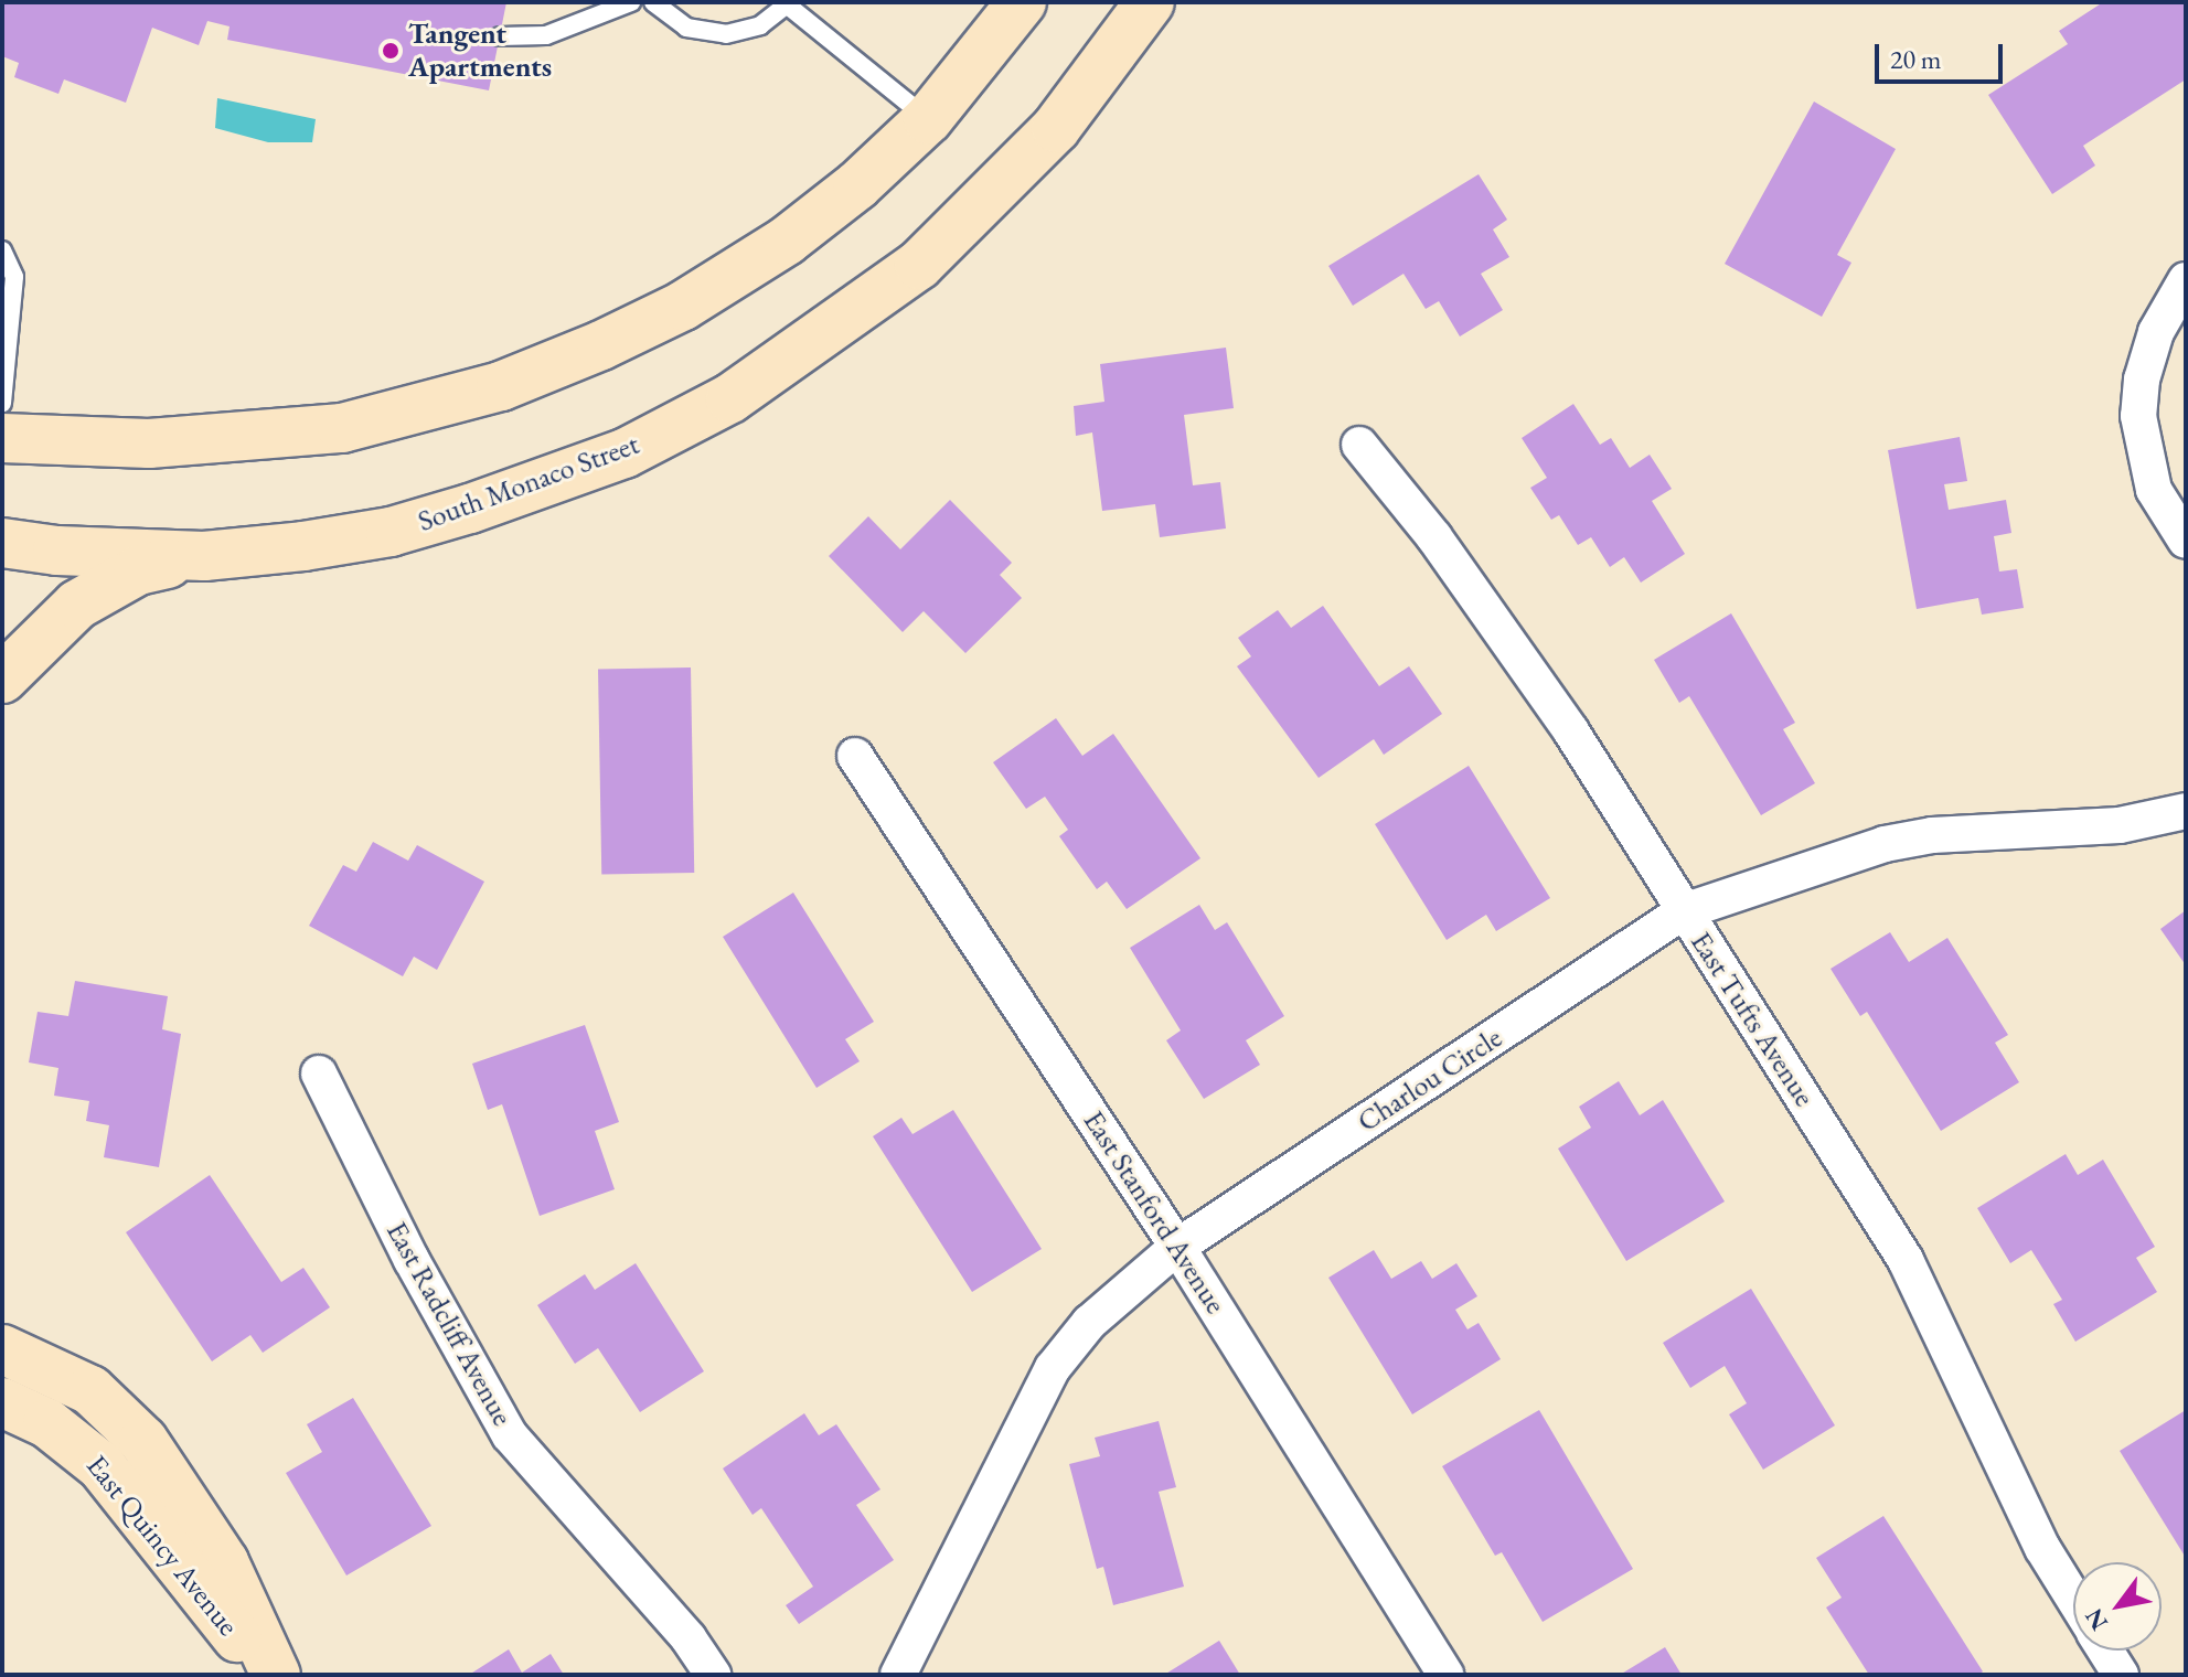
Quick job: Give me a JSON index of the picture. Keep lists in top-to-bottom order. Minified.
{"streets":{"main road":["South Monaco Street","East Quincy Avenue"],"street":["East Tufts Avenue","Charlou Circle","East Stanford Avenue","East Radcliff Avenue"]},"crossings":[["East Tufts Avenue","Charlou Circle"],["Charlou Circle","East Stanford Avenue"]],"places":["Tangent Apartments"],"scale_bar":"20 m","north":"bottom left"}
